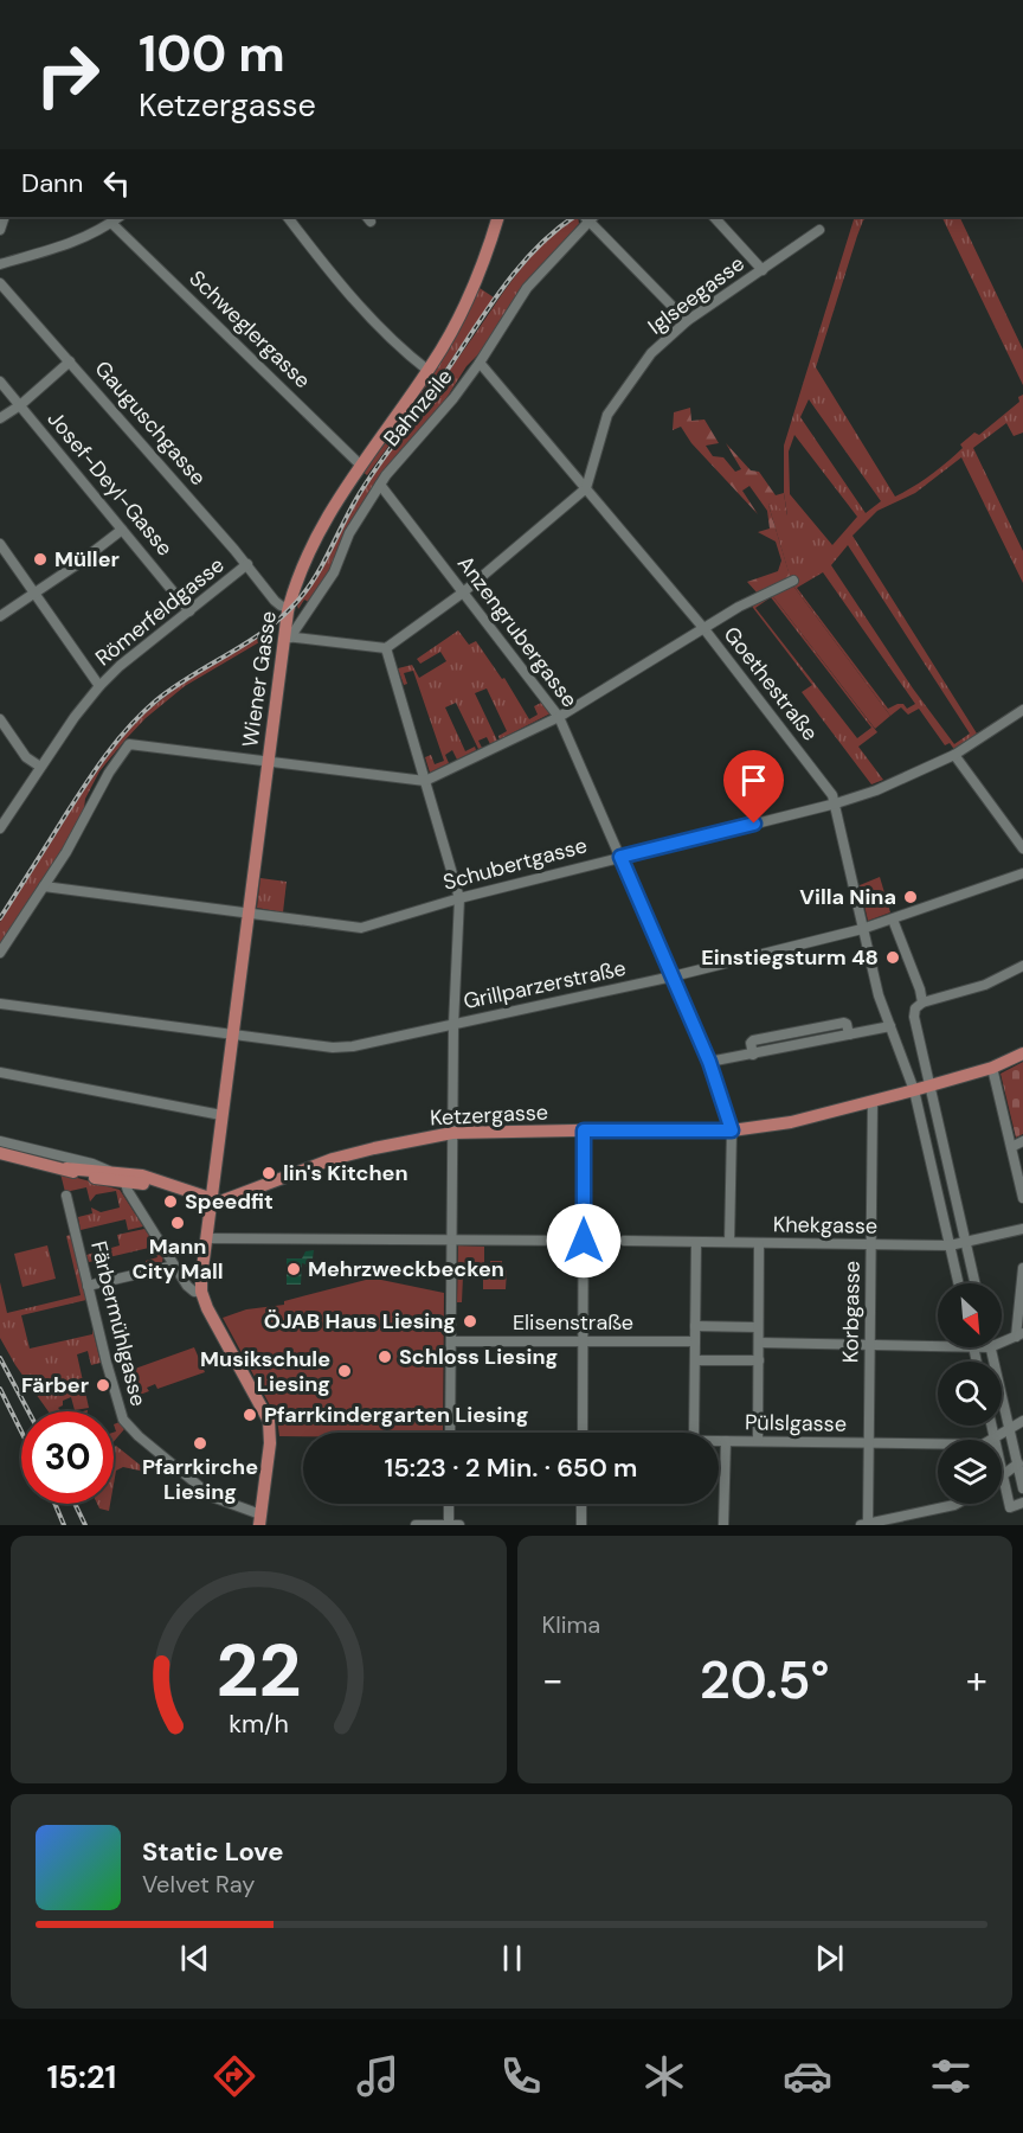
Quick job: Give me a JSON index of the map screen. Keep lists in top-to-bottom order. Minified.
{"streets":{"main road":["Wiener Gasse","Ketzergasse"],"street":["Iglseegasse","Schweglergasse","Bahnzeile","Gauguschgasse","Josef-Deyl-Gasse","Römerfeldgasse","Anzengrubergasse","Goethestraße","Schubertgasse","Grillparzerstraße","Khekgasse","Korbgasse","Elisenstraße","Färbermühlgasse","Pülslgasse"]},"crossings":[["Iglseegasse","Goethestraße"],["Schweglergasse","Wiener Gasse"],["Bahnzeile","Anzengrubergasse"],["Bahnzeile","Wiener Gasse"],["Bahnzeile","Goethestraße"],["Gauguschgasse","Römerfeldgasse"],["Gauguschgasse","Wiener Gasse"],["Josef-Deyl-Gasse","Römerfeldgasse"],["Anzengrubergasse","Schubertgasse"],["Anzengrubergasse","Grillparzerstraße"],["Anzengrubergasse","Ketzergasse"],["Anzengrubergasse","Khekgasse"],["Wiener Gasse","Schubertgasse"],["Wiener Gasse","Grillparzerstraße"],["Wiener Gasse","Ketzergasse"],["Goethestraße","Schubertgasse"],["Goethestraße","Grillparzerstraße"],["Goethestraße","Ketzergasse"],["Goethestraße","Khekgasse"],["Ketzergasse","Korbgasse"],["Khekgasse","Korbgasse"],["Korbgasse","Pülslgasse"]],"places":["Müller","Villa Nina","Einstiegsturm 48","lin's Kitchen","Speedfit","Mann City Mall","Mehrzweckbecken","ÖJAB Haus Liesing","Schloss Liesing","Musikschule Liesing","Färber","Pfarrkindergarten Liesing","Pfarrkirche Liesing"],"north":"bottom right","page":{"turn":["100 m","Ketzergasse"],"then":"Dann","limit":"30","trip":"15:23 · 2 Min. · 650 m","tile":"Klima","heat":["−","20.5°","+"],"song":["Static Love","Velvet Ray"],"tabs":"15:21","gauge":["22","km/h"]}}
